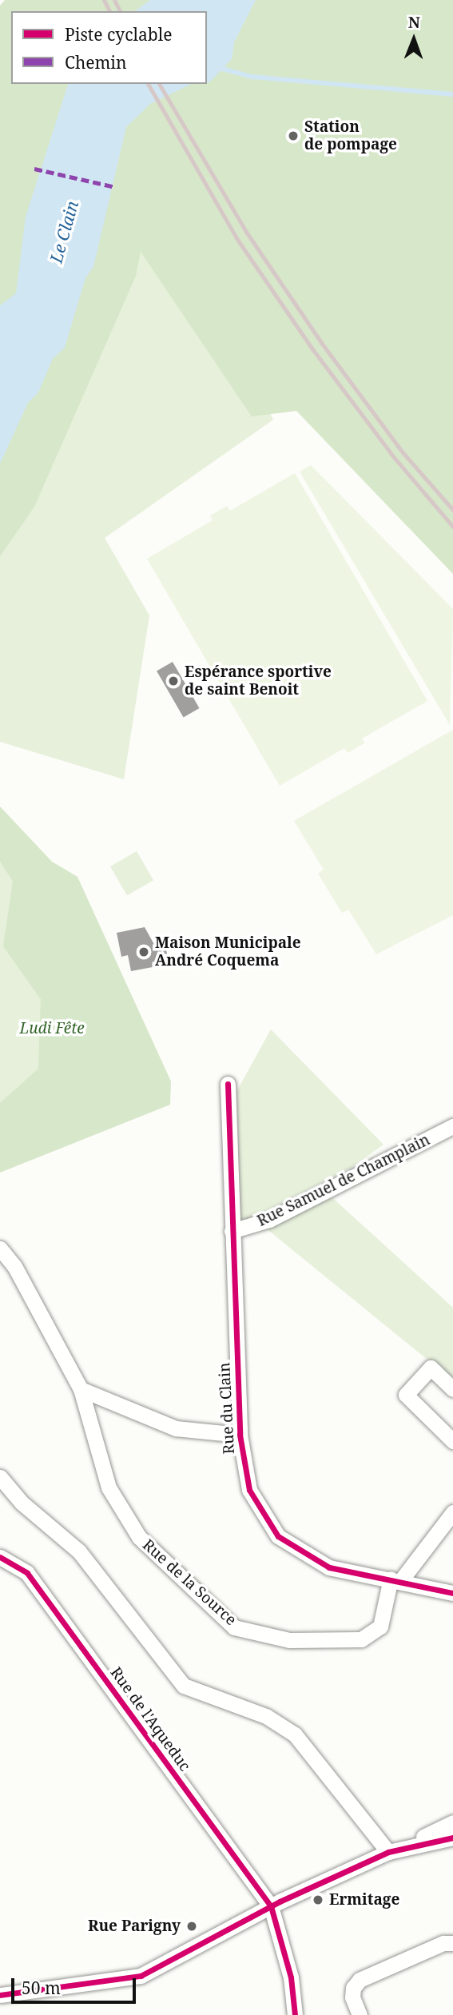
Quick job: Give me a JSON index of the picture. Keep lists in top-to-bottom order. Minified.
{"streets":{"street":["Rue Samuel de Champlain","Rue du Clain","Rue de la Source","Rue de l'Aqueduc"]},"crossings":[["Rue Samuel de Champlain","Rue du Clain"],["Rue du Clain","Rue de la Source"]],"water":["Le Clain"],"parks":["Ludi Fête"],"places":["Station de pompage","Espérance sportive de saint Benoit","Maison Municipale André Coquema","Ermitage","Rue Parigny"],"legend":["Piste cyclable","Chemin"],"scale_bar":"50 m","north":"top"}
